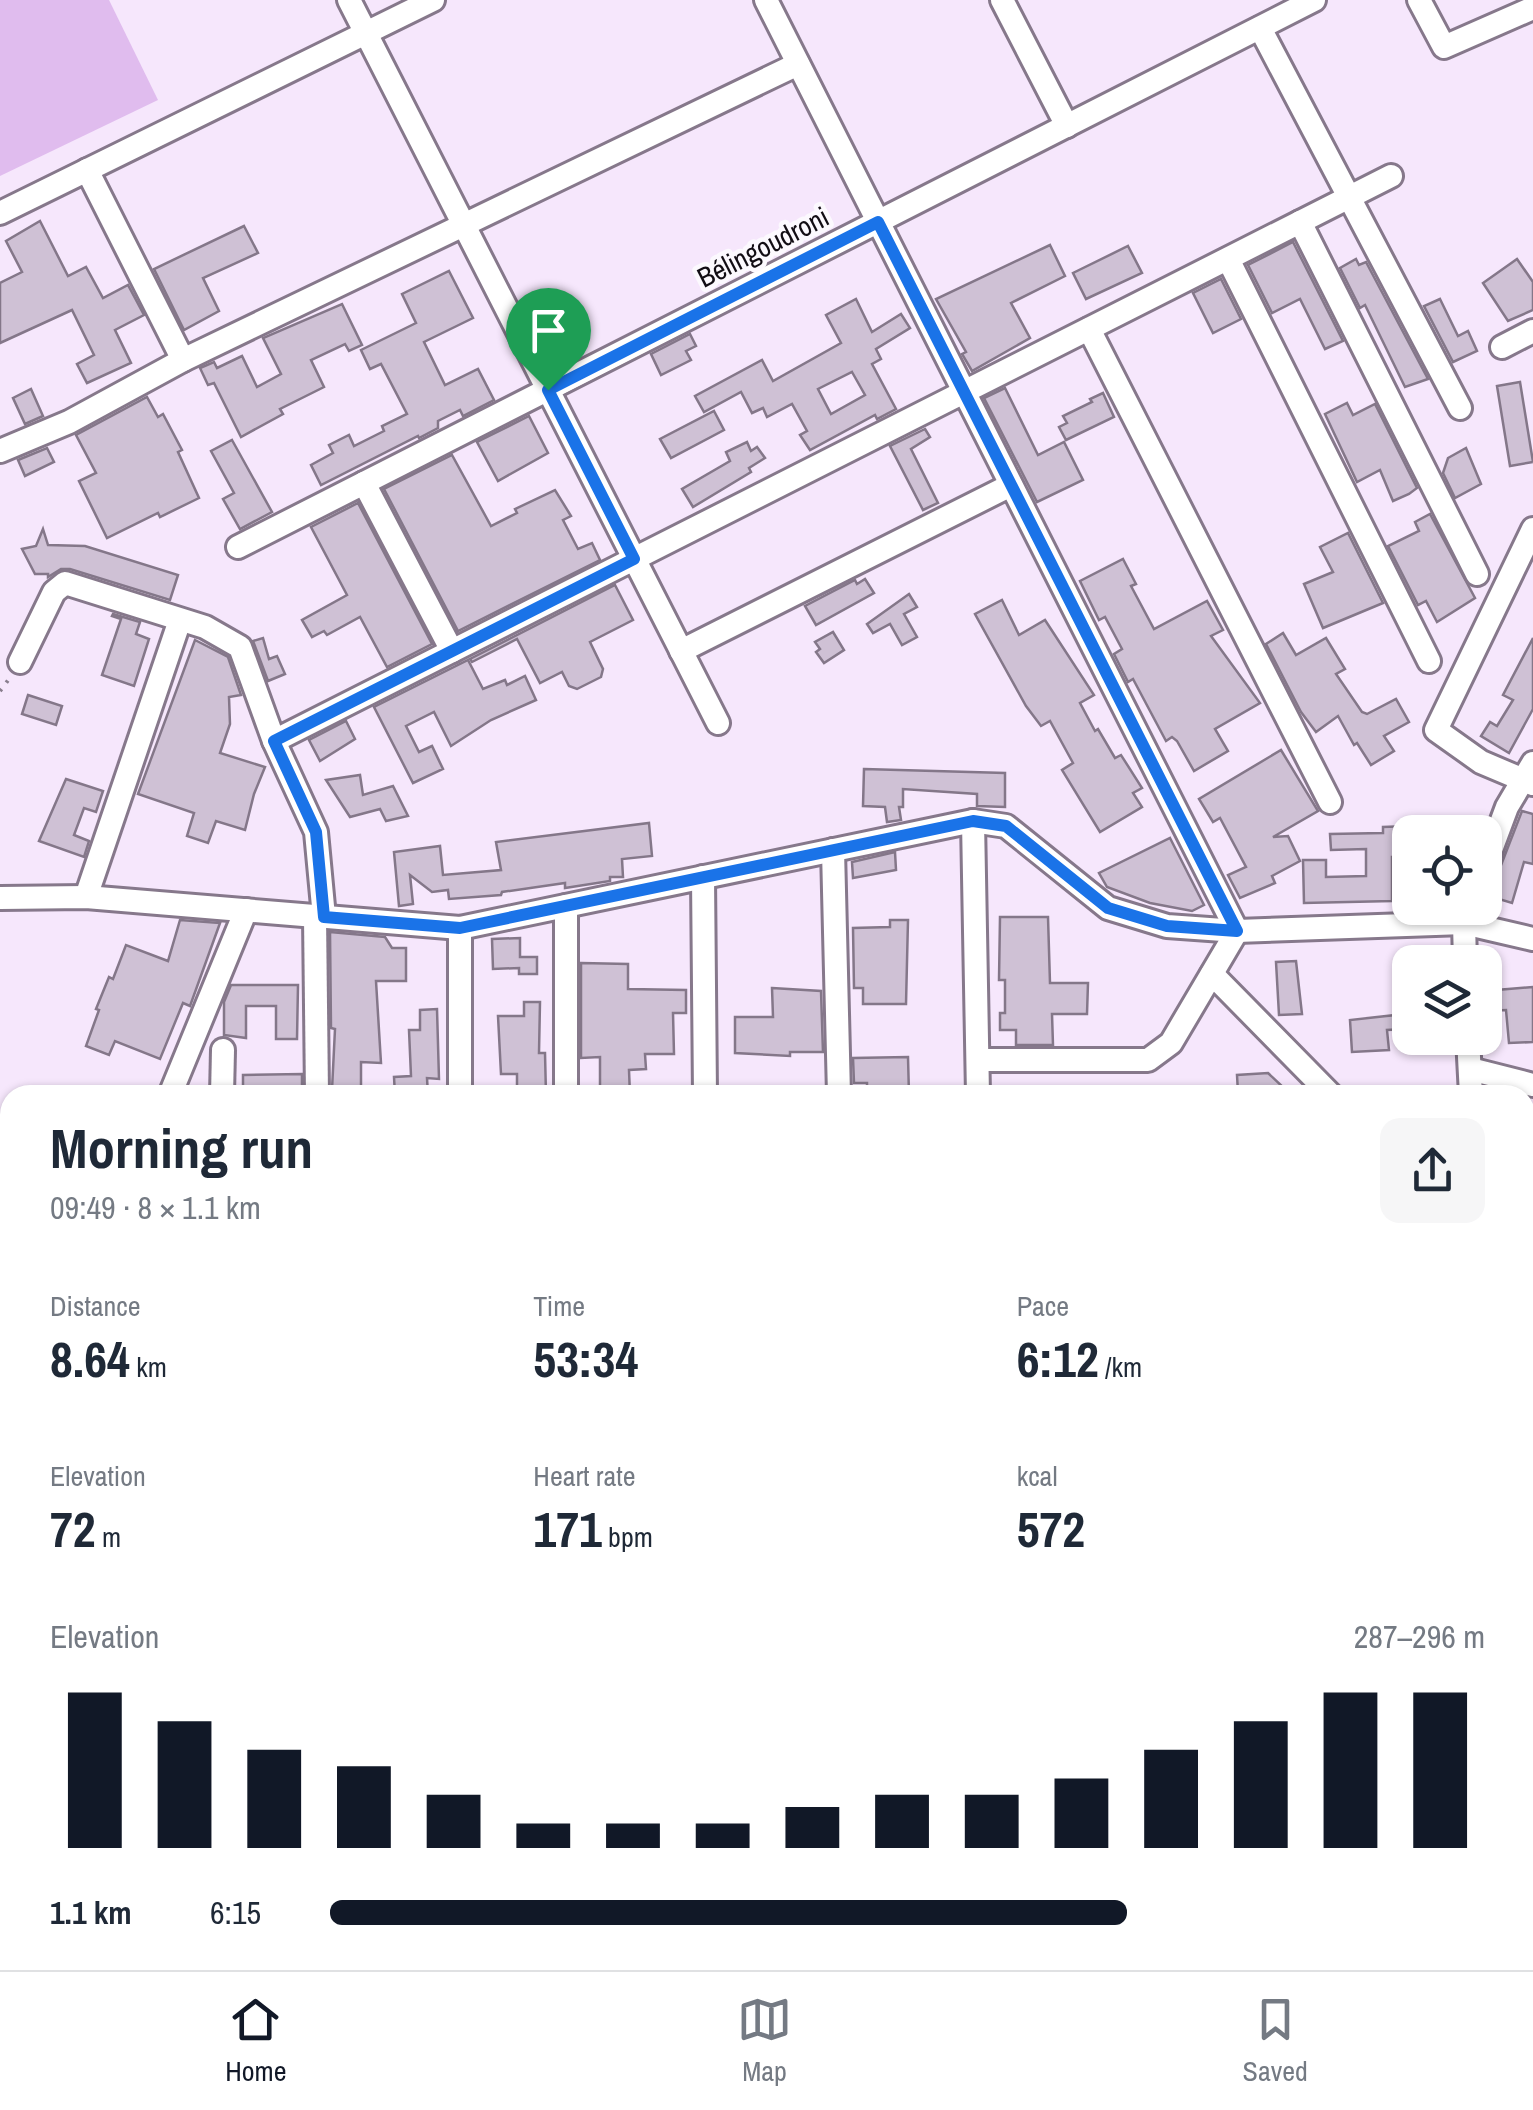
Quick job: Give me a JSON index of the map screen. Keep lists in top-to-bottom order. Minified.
{"streets":{"street":["Bélingoudroni"]},"page":{"heading":["Morning run","09:49 · 8 × 1.1 km"],"stats":[["Distance","8.64 km"],["Time","53:34"],["Pace","6:12 /km"],["Elevation","72 m"],["Heart rate","171 bpm"],["kcal","572"]],"chart":["Elevation","287–296 m"],"list":[{"name":"1.1 km","note":"6:15"}],"tabs":["Home","Map","Saved"]}}
